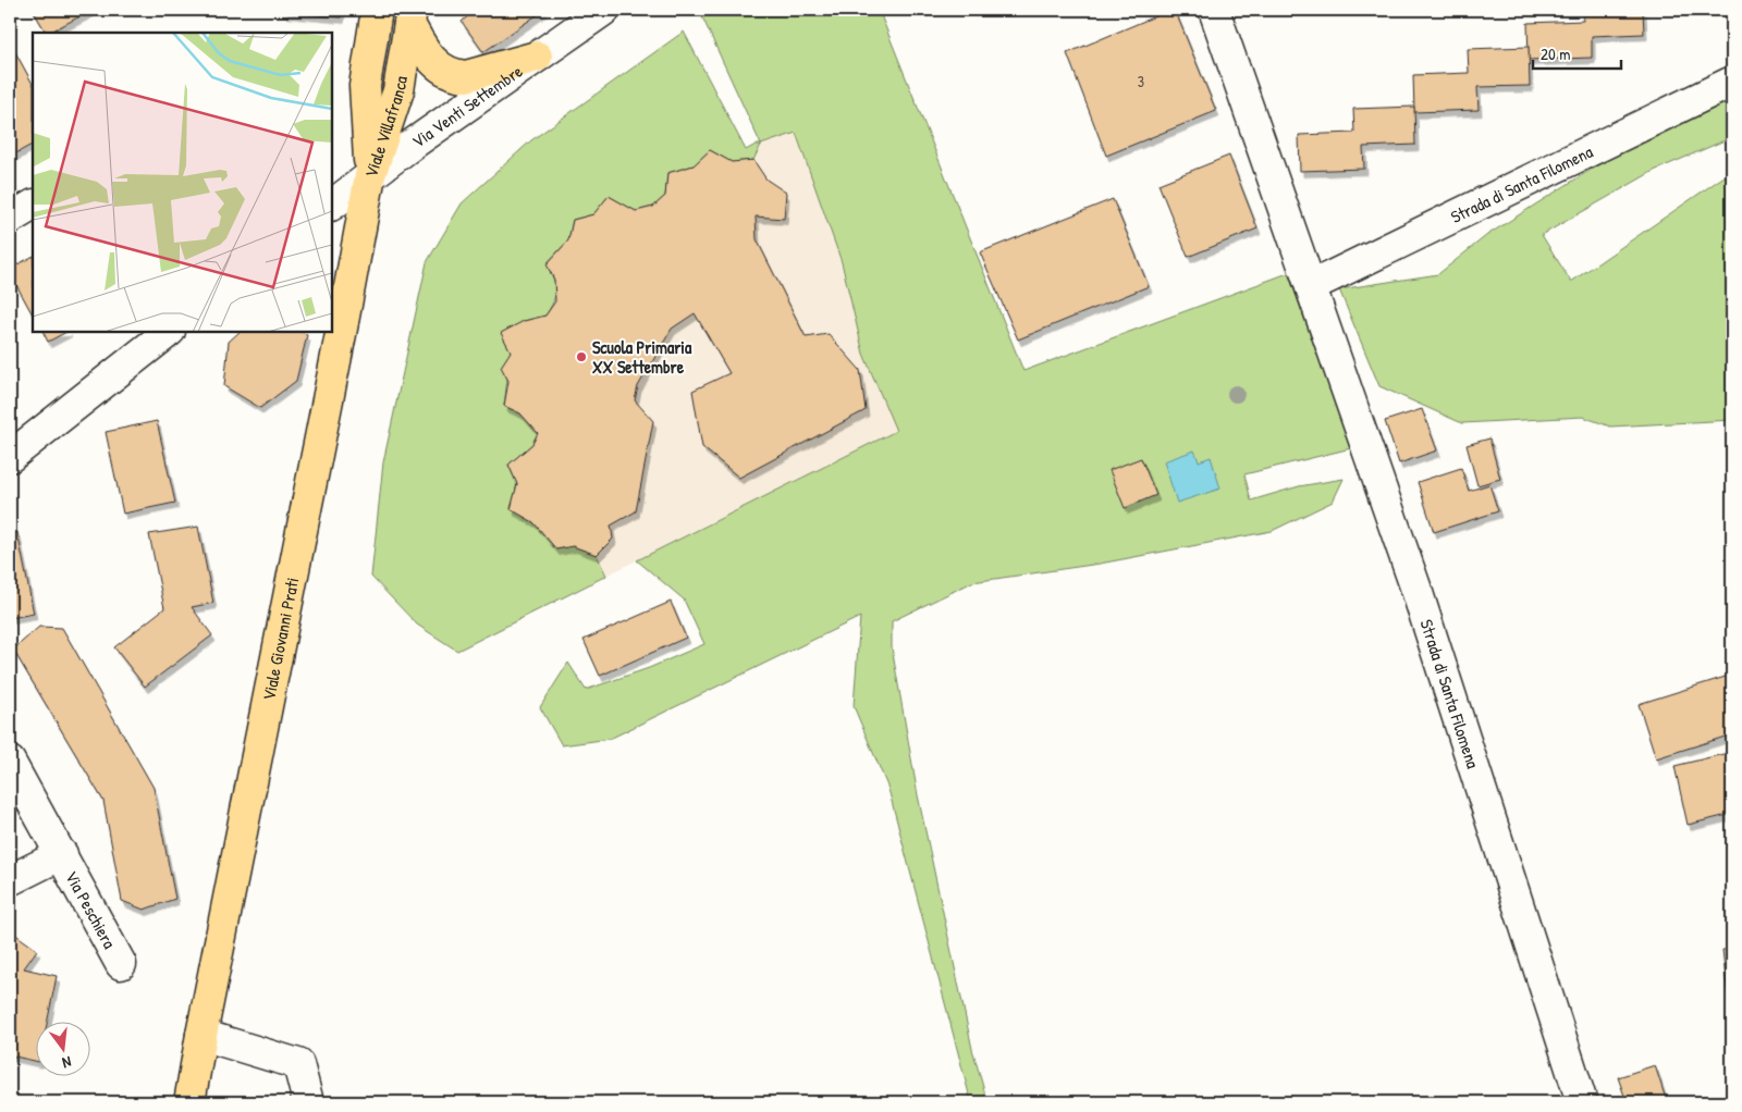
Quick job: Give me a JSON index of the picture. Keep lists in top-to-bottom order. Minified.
{"streets":{"main road":["Viale Villafranca","Viale Giovanni Prati"],"street":["Via Venti Settembre","Strada di Santa Filomena","Via Peschiera"]},"crossings":[["Via Venti Settembre","Viale Villafranca"],["Via Venti Settembre","Viale Giovanni Prati"],["Viale Villafranca","Viale Giovanni Prati"]],"places":["Scuola Primaria XX Settembre"],"house_numbers":["3"],"scale_bar":"20 m","north":"bottom"}
